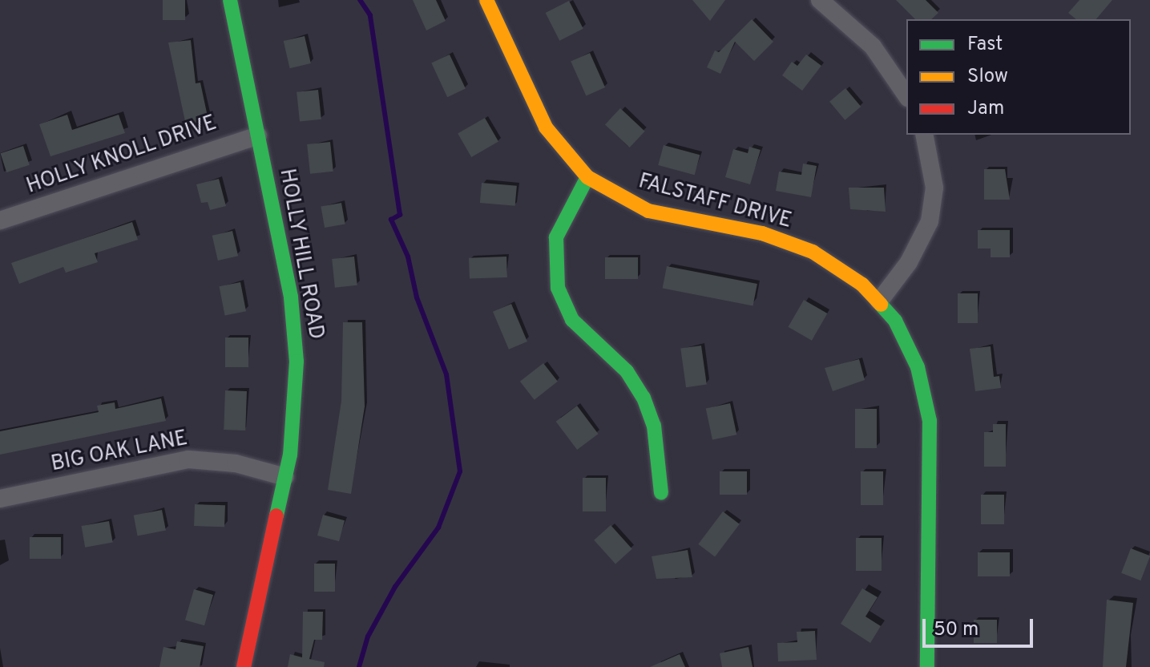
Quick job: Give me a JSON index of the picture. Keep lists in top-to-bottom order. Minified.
{"streets":{"street":["HOLLY KNOLL DRIVE","FALSTAFF DRIVE","HOLLY HILL ROAD","BIG OAK LANE"]},"crossings":[["HOLLY KNOLL DRIVE","HOLLY HILL ROAD"],["HOLLY HILL ROAD","BIG OAK LANE"]],"legend":["Fast","Slow","Jam"],"scale_bar":"50 m"}
